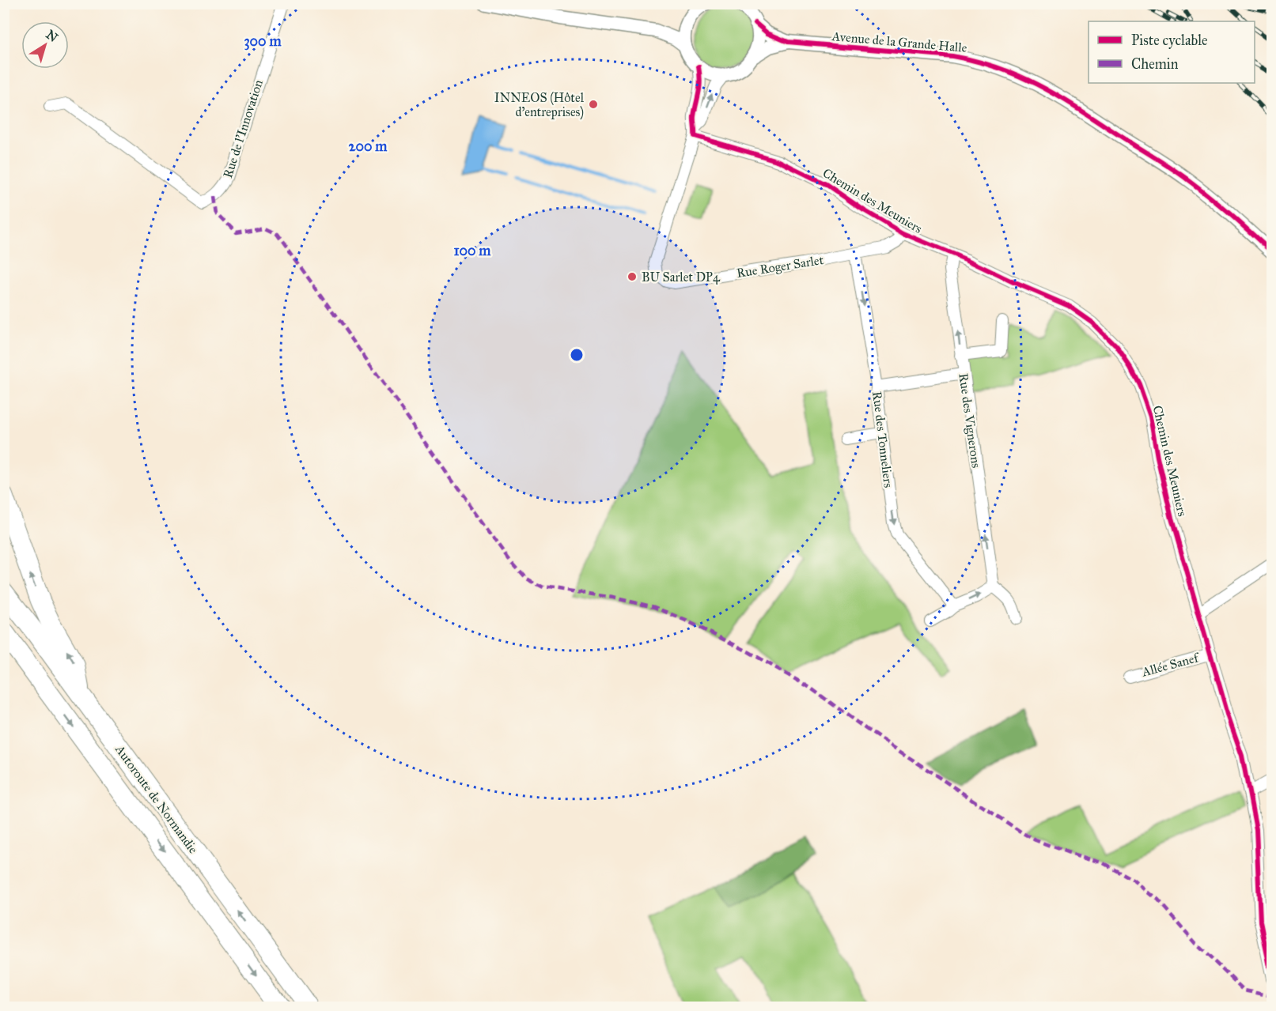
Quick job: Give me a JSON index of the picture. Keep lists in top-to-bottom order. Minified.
{"streets":{"highway":["Autoroute de Normandie"],"street":["Avenue de la Grande Halle","Rue de l'Innovation","Chemin des Meuniers","Rue Roger Sarlet","Rue des Vignerons","Rue des Tonneliers","Allée Sanef"]},"crossings":[["Chemin des Meuniers","Rue Roger Sarlet"],["Chemin des Meuniers","Rue des Vignerons"],["Chemin des Meuniers","Allée Sanef"],["Rue Roger Sarlet","Rue des Tonneliers"]],"one_way":["Rue des Vignerons","Rue des Tonneliers"],"places":["INNEOS (Hôtel d'entreprises)","BU Sarlet DP4"],"legend":["Piste cyclable","Chemin"],"north":"top right","rings":["300 m","200 m","100 m"]}
